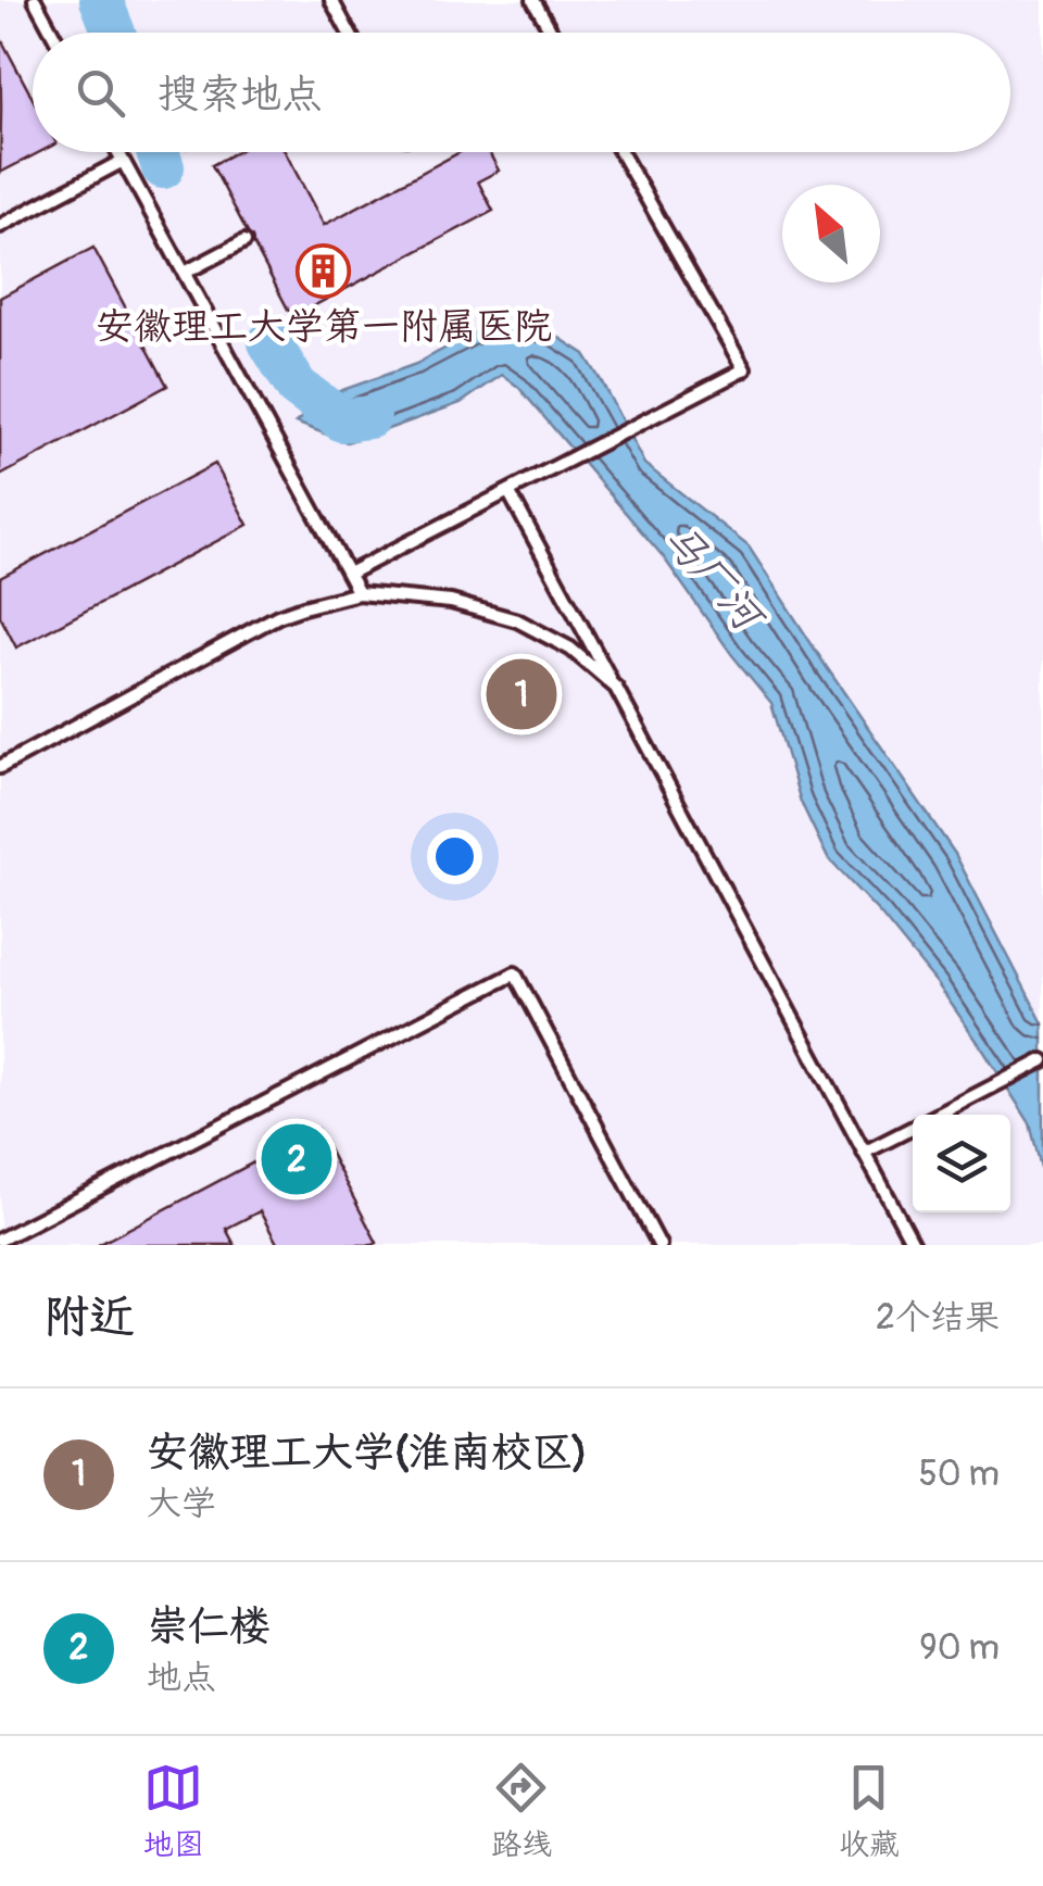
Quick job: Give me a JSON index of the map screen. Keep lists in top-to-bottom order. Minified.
{"water":["马厂河"],"places":{"building":["安徽理工大学第一附属医院"]},"north":"top left","page":{"search":"搜索地点","pins":["1","2"],"heading":["附近","2个结果"],"list":[{"mark":"1","name":"安徽理工大学(淮南校区)","note":"大学","value":"50 m"},{"mark":"2","name":"崇仁楼","note":"地点","value":"90 m"}],"nav":["地图","路线","收藏"]}}
